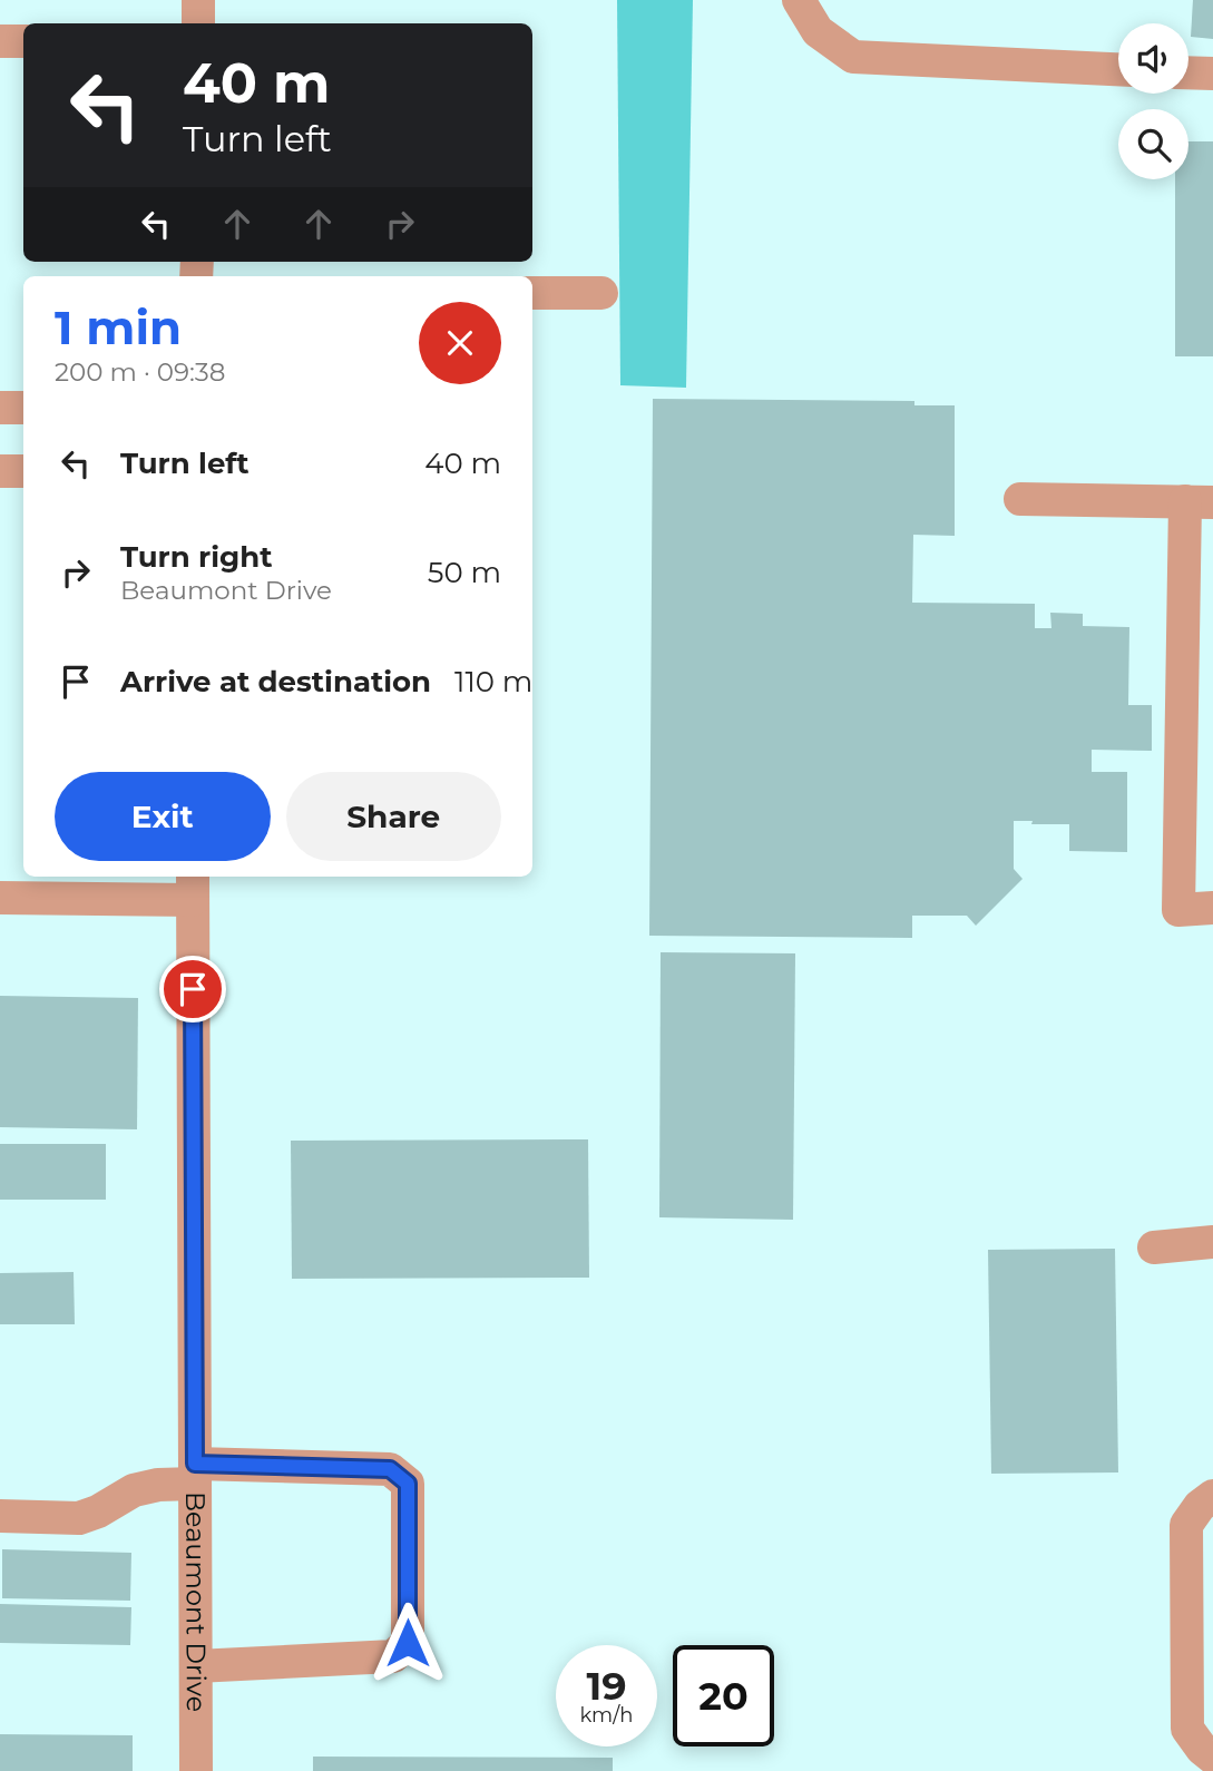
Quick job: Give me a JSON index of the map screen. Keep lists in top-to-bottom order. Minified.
{"streets":{"street":["Beaumont Drive"]},"page":{"turn":["40 m","Turn left"],"heading":["1 min","200 m · 09:38"],"list":[{"name":"Turn left","value":"40 m"},{"name":"Turn right","note":"Beaumont Drive","value":"50 m"},{"name":"Arrive at destination","value":"110 m"}],"buttons":["Exit","Share"],"speed":"19 km/h","limit":"20"}}
